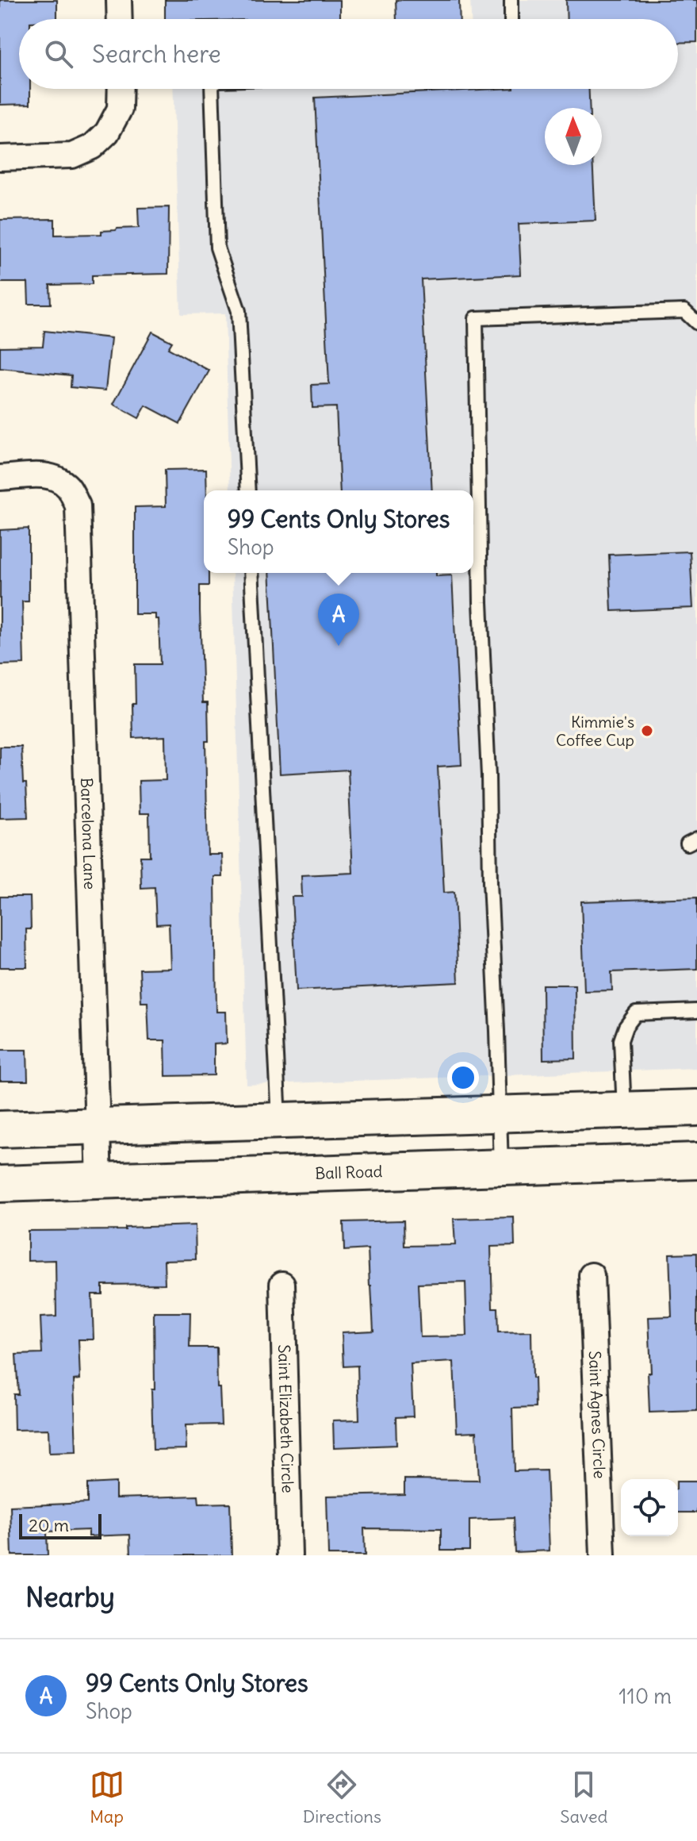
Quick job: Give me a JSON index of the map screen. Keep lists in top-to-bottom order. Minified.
{"streets":{"main road":["Ball Road"],"street":["Barcelona Lane","Saint Agnes Circle","Saint Elizabeth Circle"]},"crossings":[["Barcelona Lane","Ball Road"]],"places":["Kimmie's Coffee Cup"],"scale_bar":"20 m","north":"top","page":{"search":"Search here","popup":["99 Cents Only Stores","Shop"],"pins":"A","scale":"20 m","heading":"Nearby","list":[{"mark":"A","name":"99 Cents Only Stores","note":"Shop","value":"110 m"}],"nav":["Map","Directions","Saved"]}}
